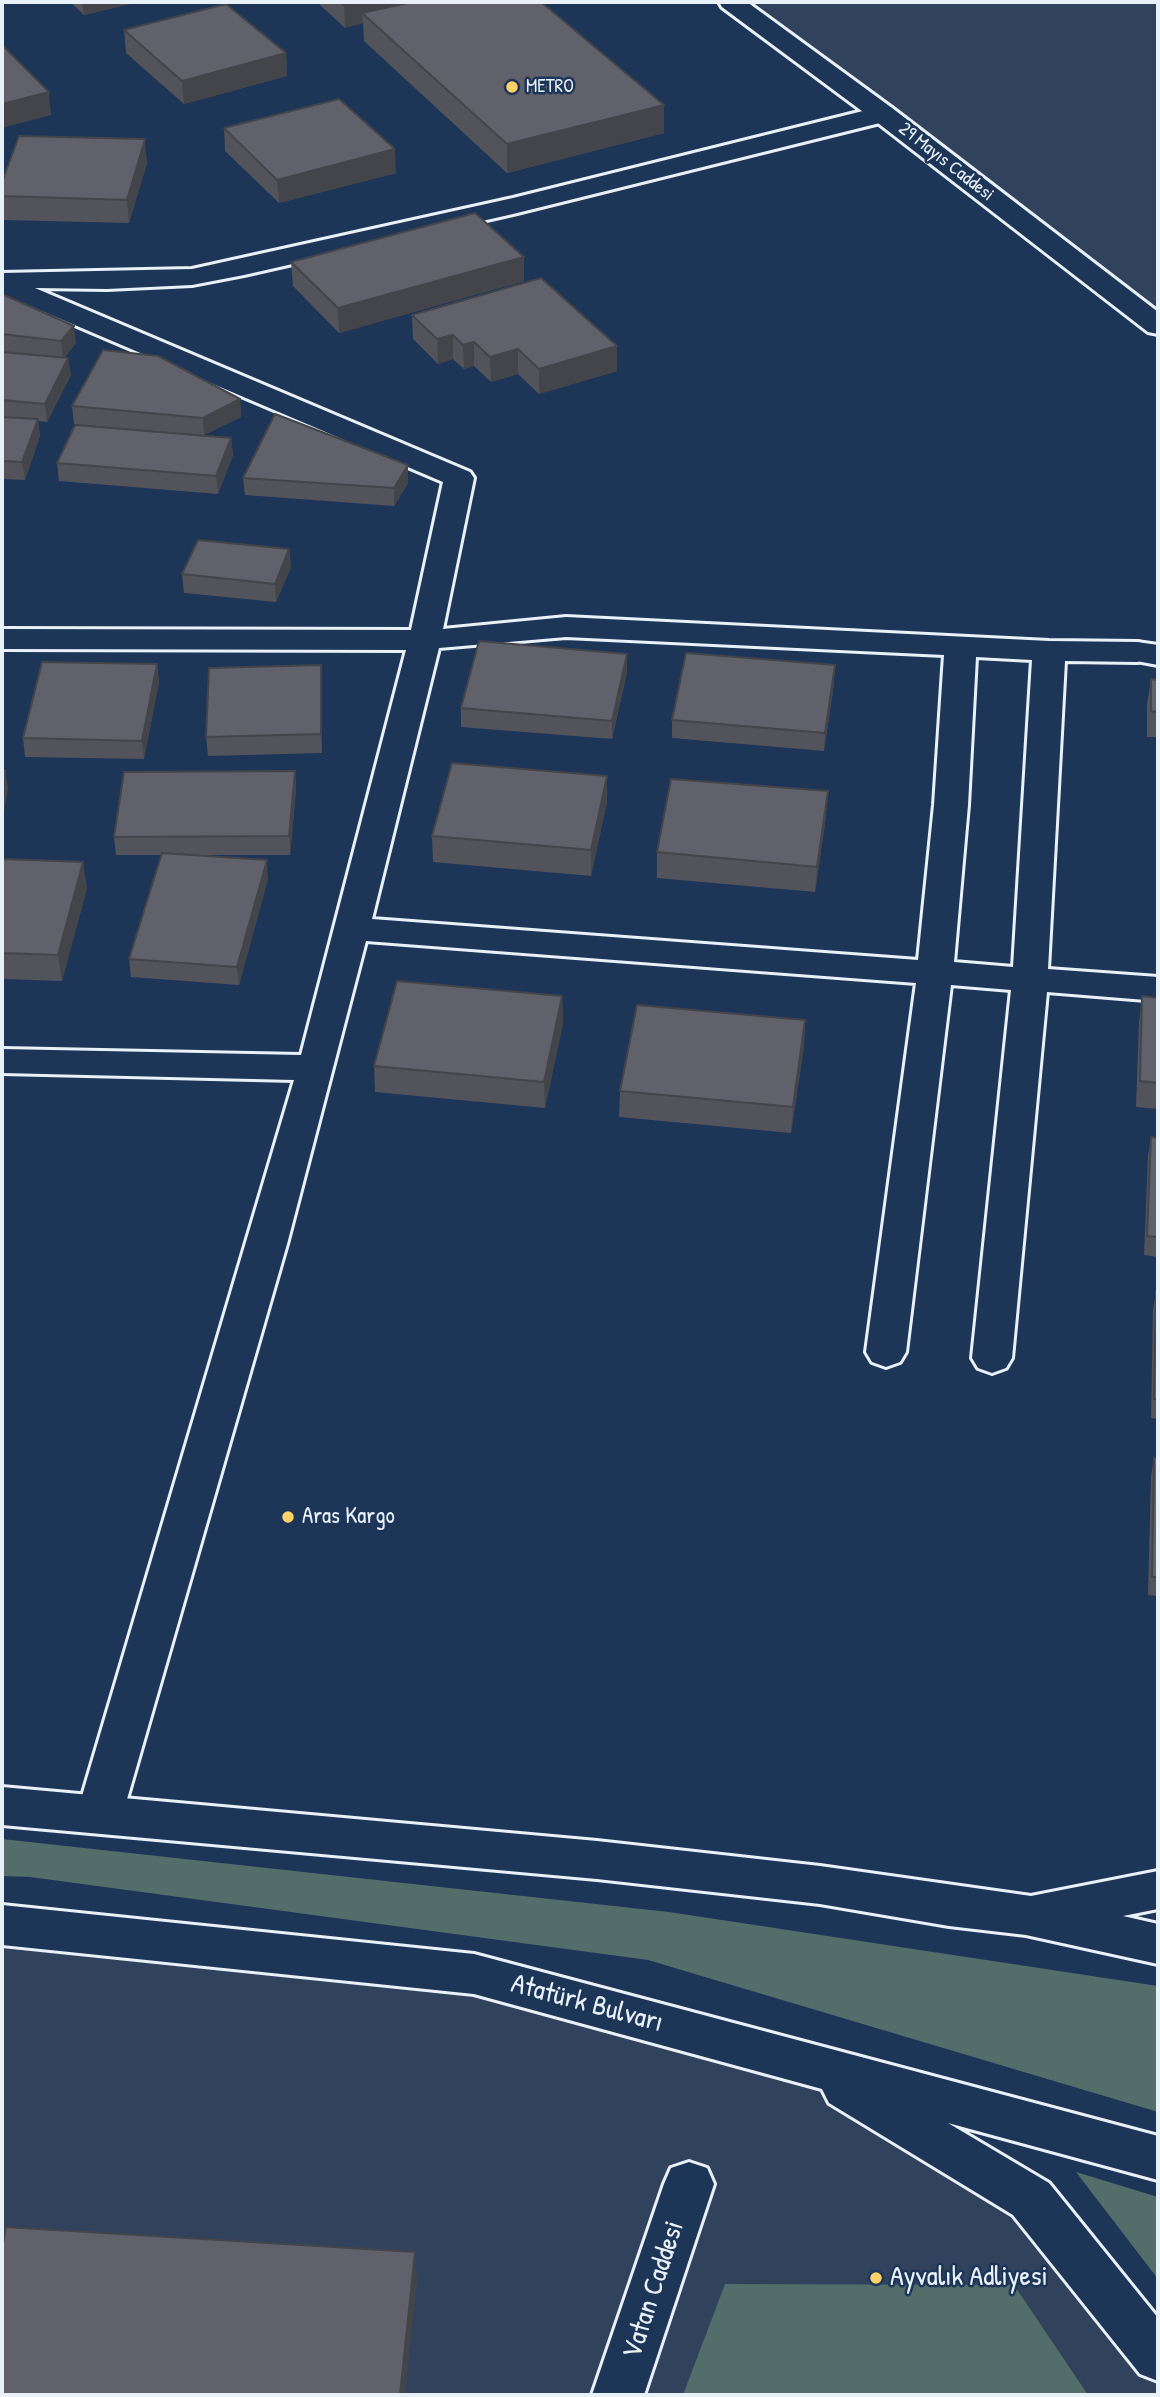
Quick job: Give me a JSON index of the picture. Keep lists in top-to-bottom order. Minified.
{"streets":{"street":["29 Mayıs Caddesi","Atatürk Bulvarı","Vatan Caddesi"]},"places":["METRO","Aras Kargo","Ayvalık Adliyesi"]}
